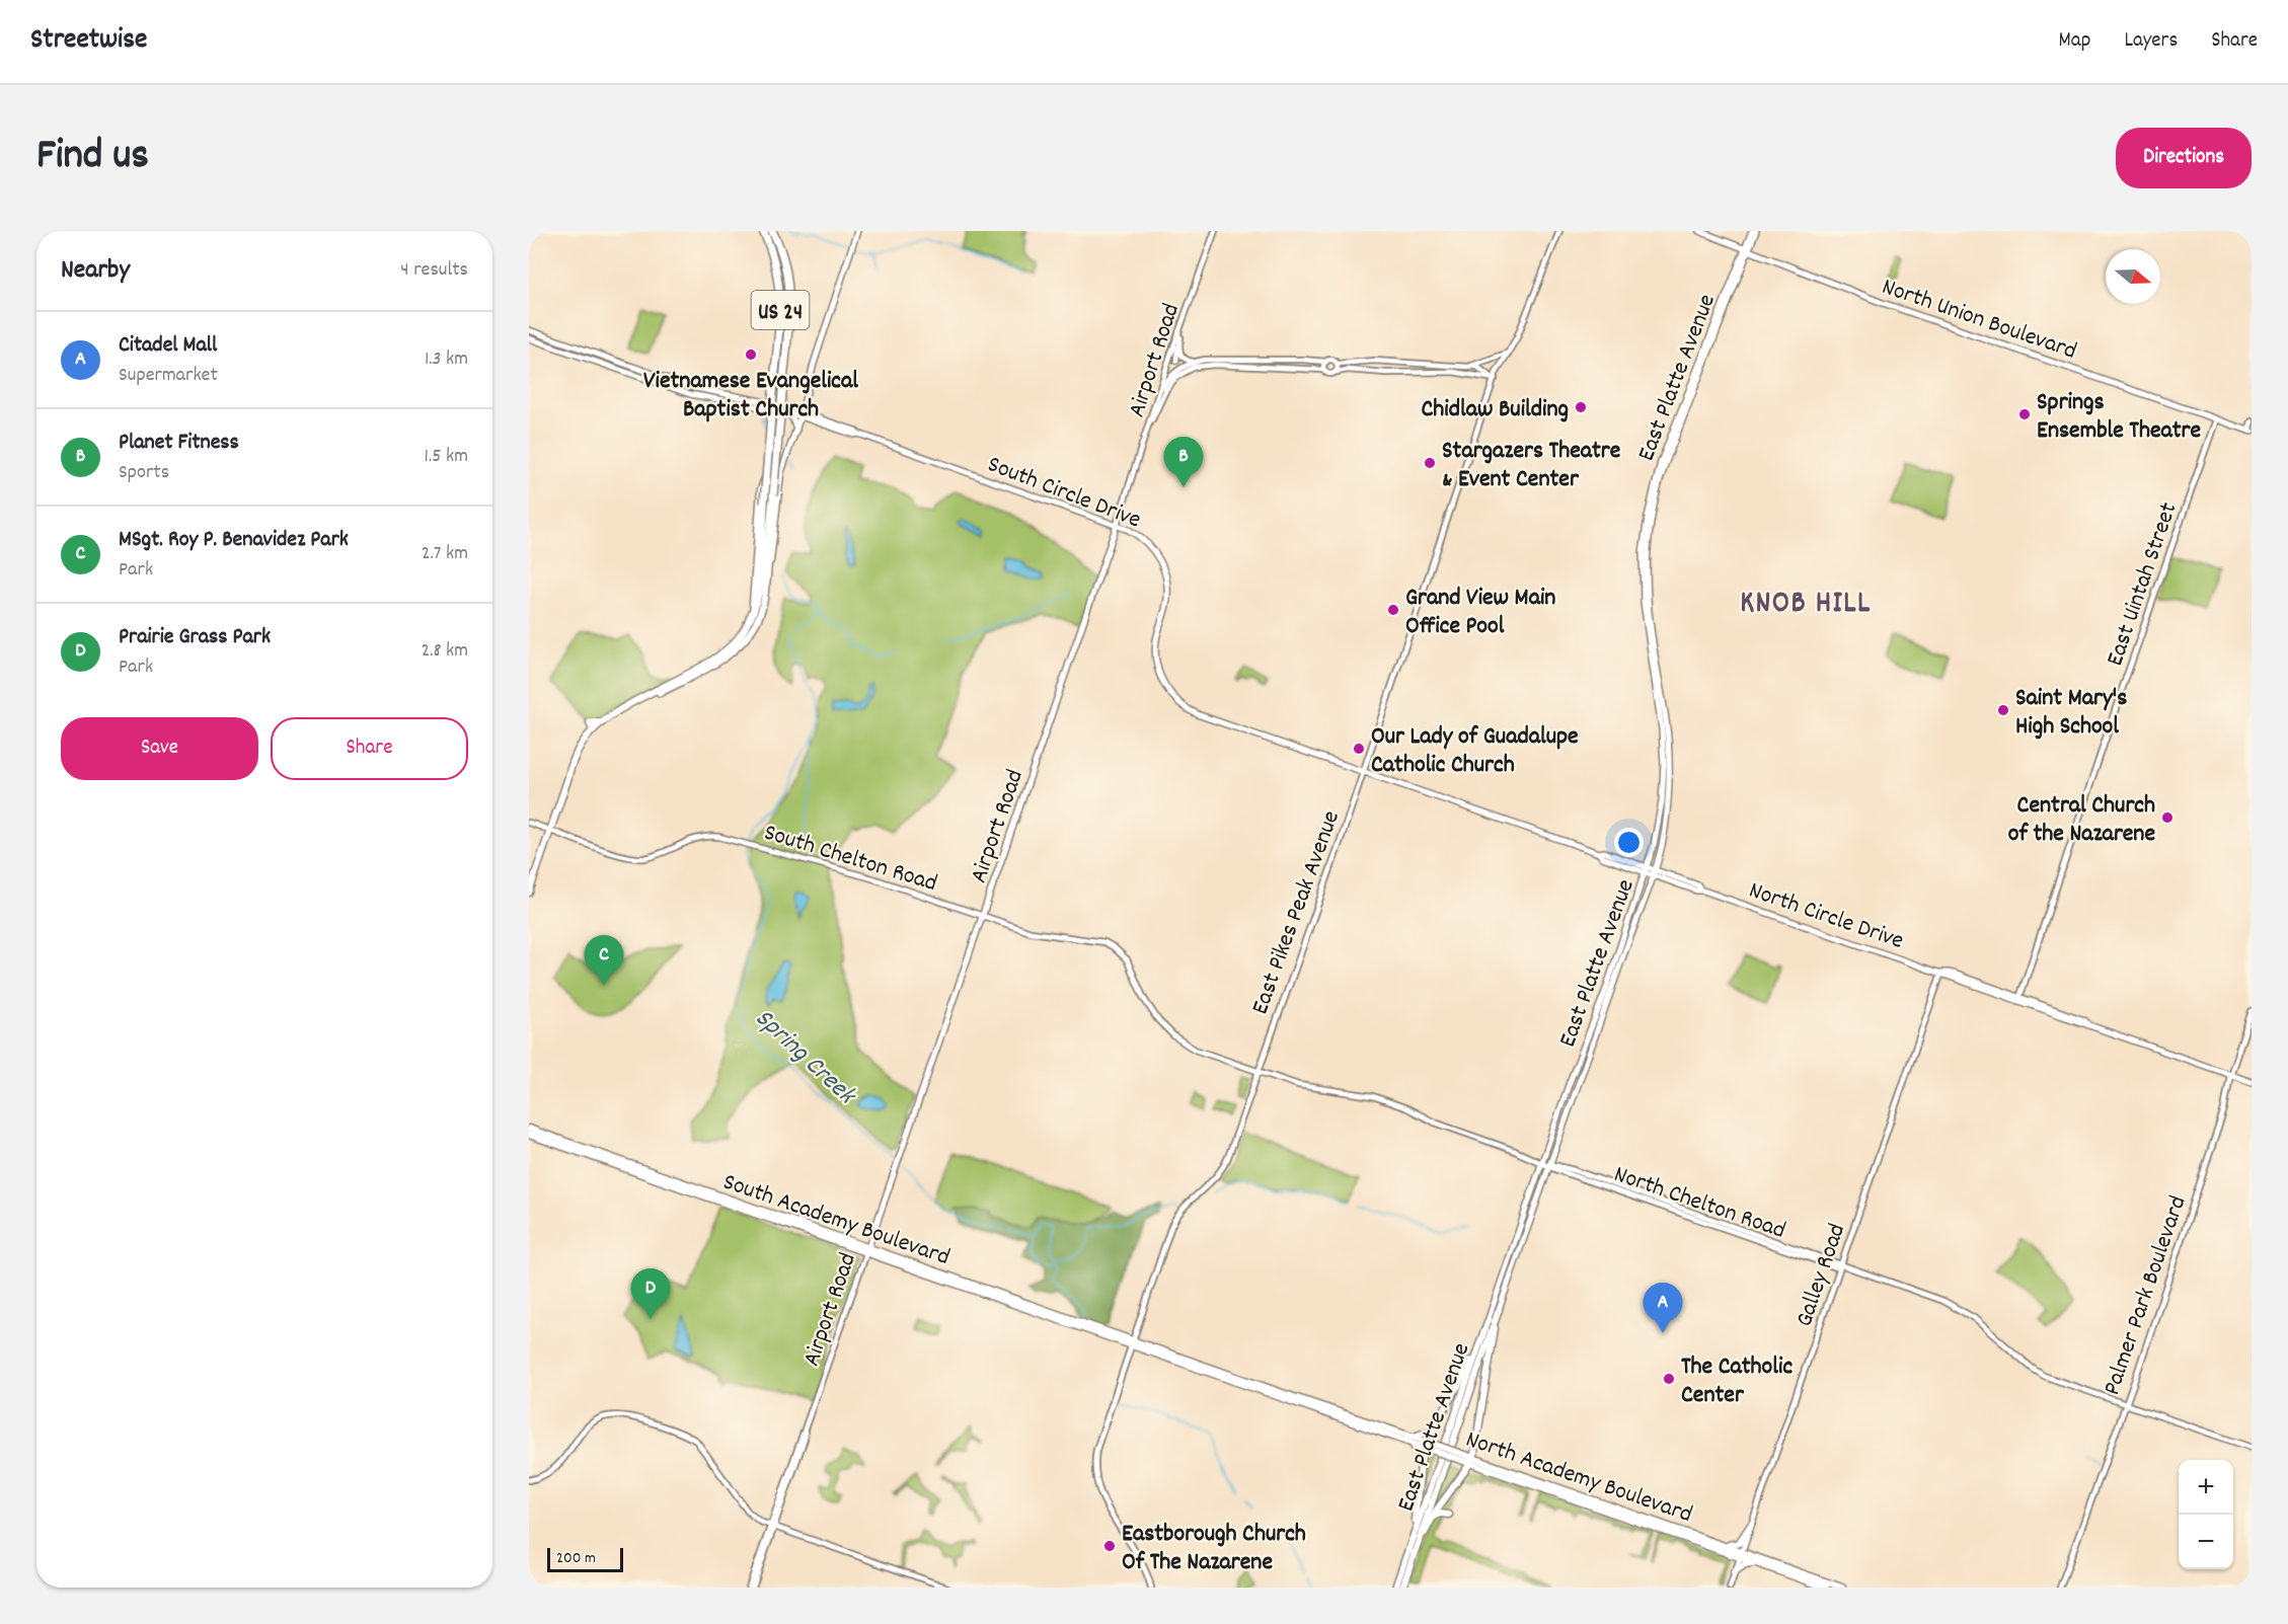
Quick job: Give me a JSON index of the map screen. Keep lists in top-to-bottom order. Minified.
{"streets":{"highway":["US 24","East Platte Avenue","South Academy Boulevard","North Academy Boulevard"],"main road":["North Union Boulevard","Airport Road","South Circle Drive","East Uintah Street","South Chelton Road","East Pikes Peak Avenue","North Circle Drive","North Chelton Road","Galley Road","Palmer Park Boulevard"]},"crossings":[["US 24","South Chelton Road"],["North Union Boulevard","East Platte Avenue"],["North Union Boulevard","East Uintah Street"],["Airport Road","South Circle Drive"],["Airport Road","South Chelton Road"],["Airport Road","South Academy Boulevard"],["East Platte Avenue","North Circle Drive"],["East Platte Avenue","North Chelton Road"],["South Circle Drive","East Pikes Peak Avenue"],["South Circle Drive","North Circle Drive"],["East Uintah Street","North Circle Drive"],["South Chelton Road","East Pikes Peak Avenue"],["South Chelton Road","North Chelton Road"],["East Pikes Peak Avenue","North Circle Drive"],["East Pikes Peak Avenue","North Chelton Road"],["East Pikes Peak Avenue","South Academy Boulevard"],["East Pikes Peak Avenue","North Academy Boulevard"],["North Circle Drive","Galley Road"],["North Circle Drive","Palmer Park Boulevard"],["North Chelton Road","Galley Road"],["North Chelton Road","Palmer Park Boulevard"],["South Academy Boulevard","North Academy Boulevard"],["Galley Road","North Academy Boulevard"]],"districts":["KNOB HILL"],"water":["Spring Creek"],"places":["Vietnamese Evangelical Baptist Church","Chidlaw Building","Springs Ensemble Theatre","Stargazers Theatre & Event Center","Grand View Main Office Pool","Saint Mary's High School","Our Lady of Guadalupe Catholic Church","Central Church of the Nazarene","The Catholic Center","Eastborough Church Of The Nazarene"],"scale_bar":"200 m","north":"right","page":{"header":"Streetwise","nav":["Map","Layers","Share"],"title":"Find us","buttons":["Directions",["Save","Share"]],"heading":["Nearby","4 results"],"list":[{"mark":"A","name":"Citadel Mall","note":"Supermarket","value":"1.3 km"},{"mark":"B","name":"Planet Fitness","note":"Sports","value":"1.5 km"},{"mark":"C","name":"MSgt. Roy P. Benavidez Park","note":"Park","value":"2.7 km"},{"mark":"D","name":"Prairie Grass Park","note":"Park","value":"2.8 km"}],"pins":["B","C","D","A"],"map_buttons":["+","−"],"scale":"200 m"}}
